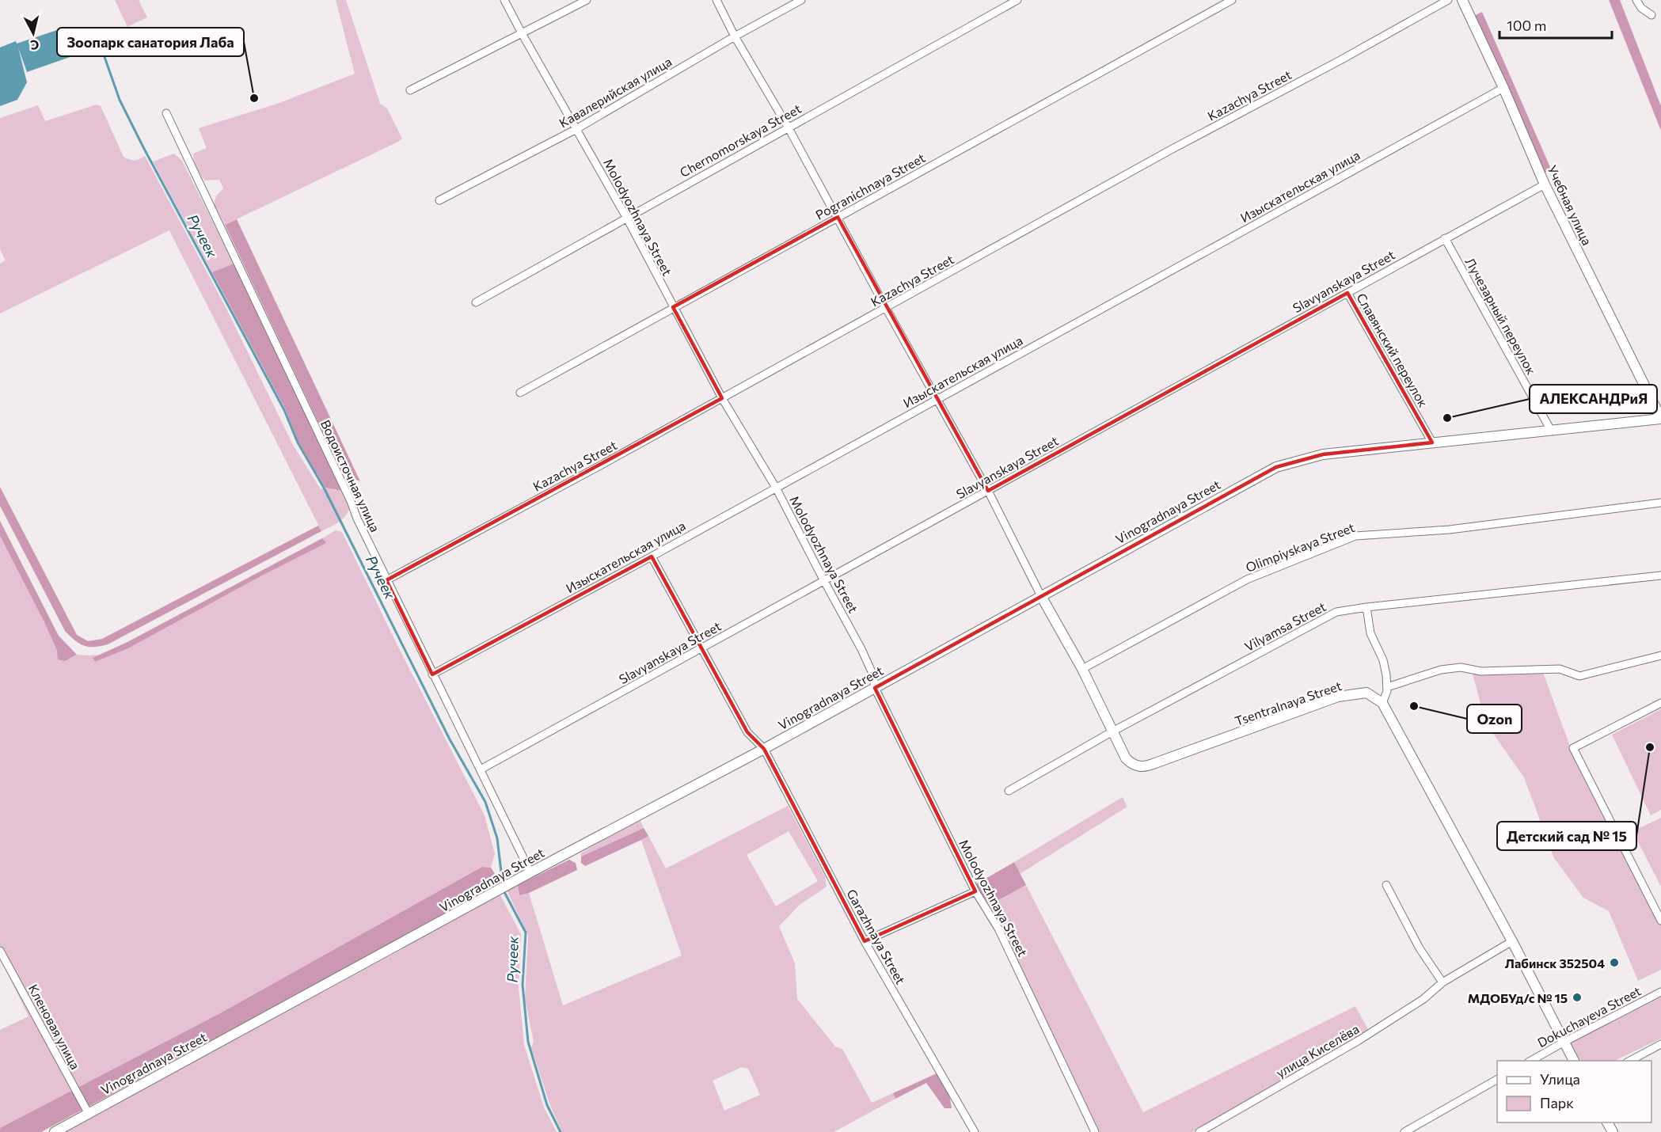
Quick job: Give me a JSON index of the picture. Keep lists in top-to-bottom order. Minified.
{"streets":{"street":["Кавалерийская улица","Kazachya Street","Chernomorskaya Street","Pogranichnaya Street","Изыскательская улица","Учебная улица","Molodyozhnaya Street","Slavyanskaya Street","Лучезарный переулок","Славянский переулок","Водоисточная улица","Vinogradnaya Street","Olimpiyskaya Street","Vilyamsa Street","Tsentralnaya Street","Garazhnaya Street","Dokuchayeva Street","Кленовая улица","улица Киселёва"]},"crossings":[["Кавалерийская улица","Molodyozhnaya Street"],["Kazachya Street","Molodyozhnaya Street"],["Kazachya Street","Водоисточная улица"],["Chernomorskaya Street","Molodyozhnaya Street"],["Pogranichnaya Street","Molodyozhnaya Street"],["Изыскательская улица","Учебная улица"],["Изыскательская улица","Molodyozhnaya Street"],["Изыскательская улица","Водоисточная улица"],["Изыскательская улица","Garazhnaya Street"],["Учебная улица","Slavyanskaya Street"],["Учебная улица","Vinogradnaya Street"],["Molodyozhnaya Street","Slavyanskaya Street"],["Molodyozhnaya Street","Vinogradnaya Street"],["Slavyanskaya Street","Лучезарный переулок"],["Slavyanskaya Street","Славянский переулок"],["Slavyanskaya Street","Водоисточная улица"],["Slavyanskaya Street","Garazhnaya Street"],["Лучезарный переулок","Vinogradnaya Street"],["Славянский переулок","Vinogradnaya Street"],["Водоисточная улица","Vinogradnaya Street"],["Vinogradnaya Street","Tsentralnaya Street"],["Vinogradnaya Street","Garazhnaya Street"],["Vinogradnaya Street","Кленовая улица"],["Olimpiyskaya Street","Tsentralnaya Street"],["Vilyamsa Street","Tsentralnaya Street"]],"water":["Ручеек"],"places":["Зоопарк санатория Лаба","АЛЕКСАНДРиЯ","Ozon","Детский сад № 15","Лабинск 352504","МДОБУд/с № 15"],"legend":["Улица","Парк"],"scale_bar":"100 m","north":"bottom"}
